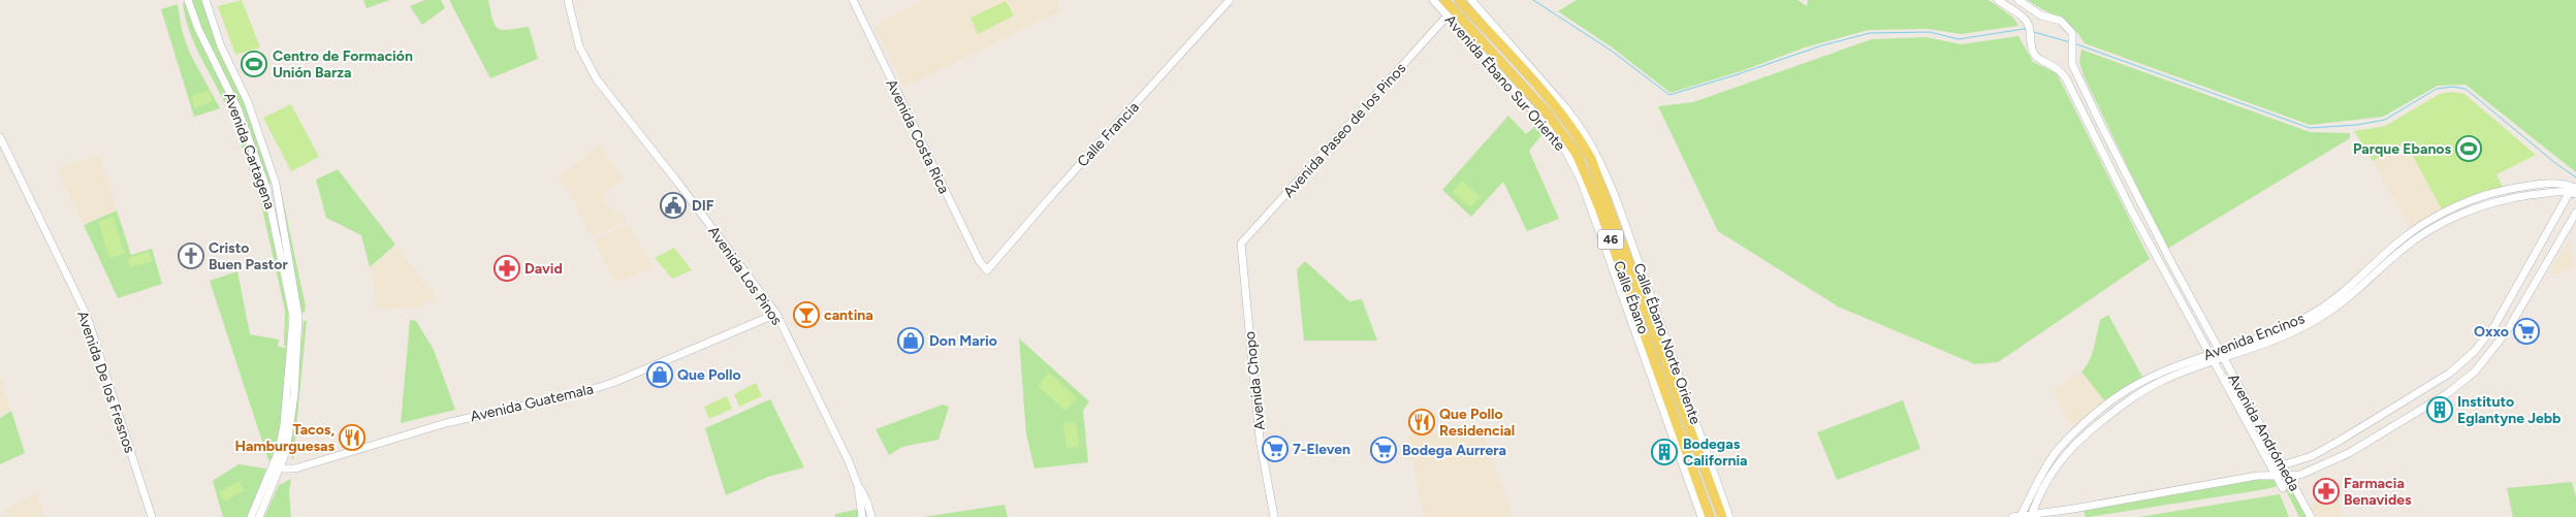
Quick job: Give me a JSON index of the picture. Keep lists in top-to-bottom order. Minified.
{"streets":{"main road":["46","Calle Ébano"],"street":["Avenida Ébano Sur Oriente","Avenida Paseo de los Pinos","Calle Francia","Avenida Costa Rica","Avenida Cartagena","Avenida Los Pinos","Avenida Encinos","Calle Ébano Norte Oriente","Avenida Chopo","Avenida De los Fresnos","Avenida Guatemala","Avenida Andrómeda"]},"crossings":[["Avenida Ébano Sur Oriente","Avenida Paseo de los Pinos"],["Avenida Ébano Sur Oriente","Calle Ébano"],["Avenida Paseo de los Pinos","Avenida Chopo"],["Calle Francia","Avenida Costa Rica"],["Avenida Cartagena","Avenida Guatemala"],["Avenida Los Pinos","Avenida Guatemala"],["Calle Ébano","Calle Ébano Norte Oriente"],["Avenida Encinos","Avenida Andrómeda"]],"places":{"sports":["Centro de Formación Unión Barza","Parque Ebanos"],"public building":["DIF"],"church":["Cristo Buen Pastor"],"pharmacy":["David","Farmacia Benavides"],"bar":["cantina"],"supermarket":["Oxxo","7-Eleven","Bodega Aurrera"],"shop":["Don Mario","Que Pollo"],"building":["Instituto Eglantyne Jebb","Bodegas California"],"restaurant":["Que Pollo Residencial","Tacos, Hamburguesas"]}}
